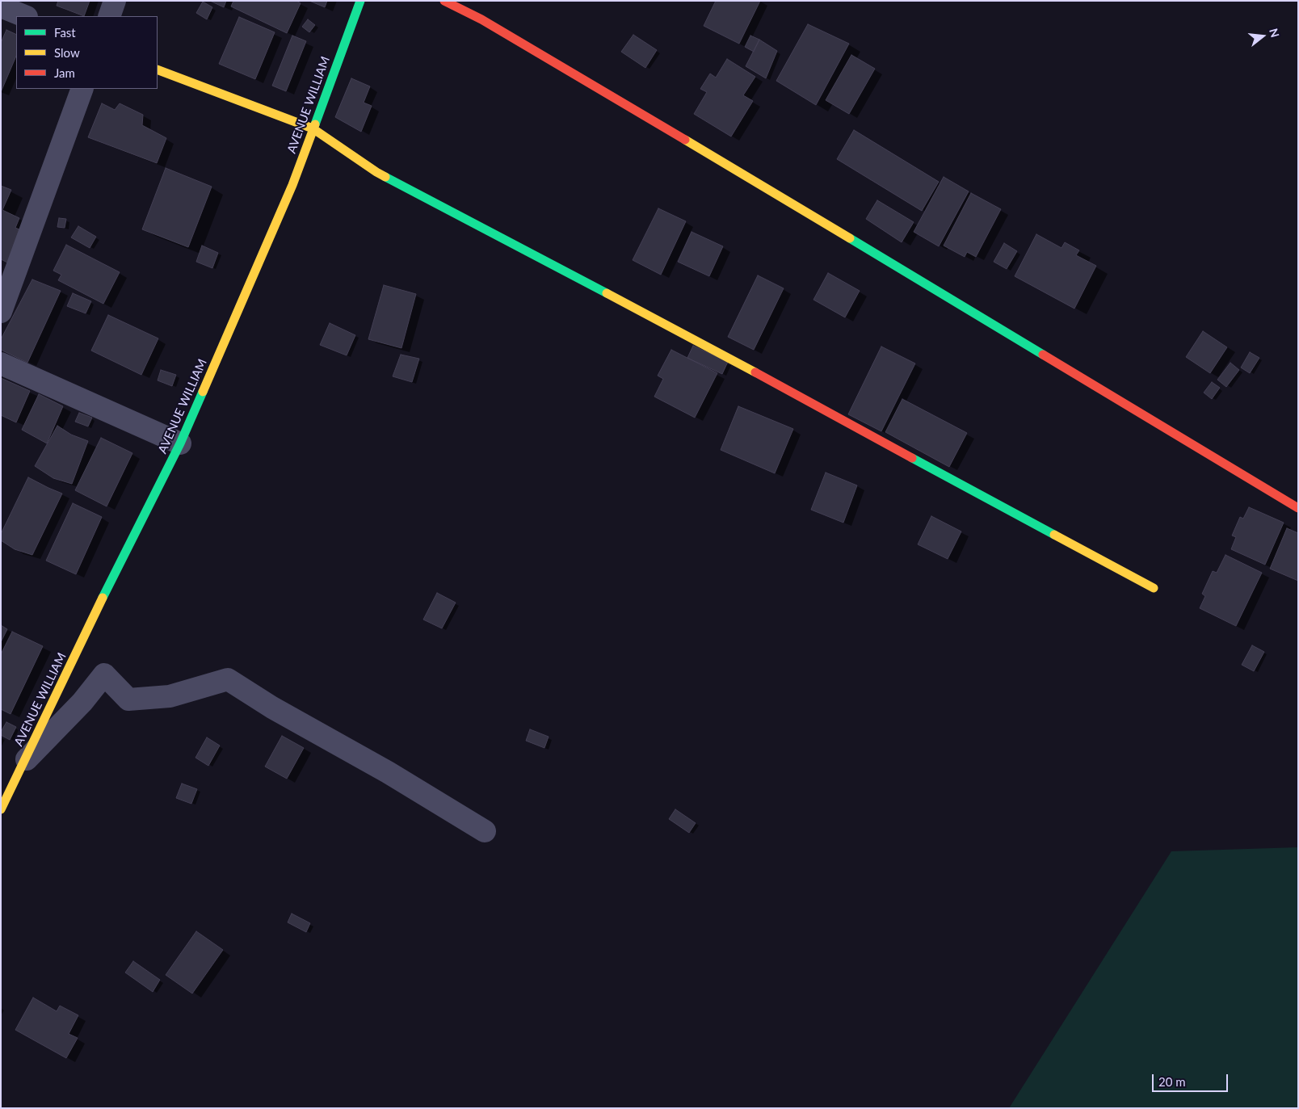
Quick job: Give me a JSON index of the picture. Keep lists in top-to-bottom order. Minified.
{"streets":{"street":["AVENUE WILLIAM"]},"legend":["Fast","Slow","Jam"],"scale_bar":"20 m","north":"right"}
